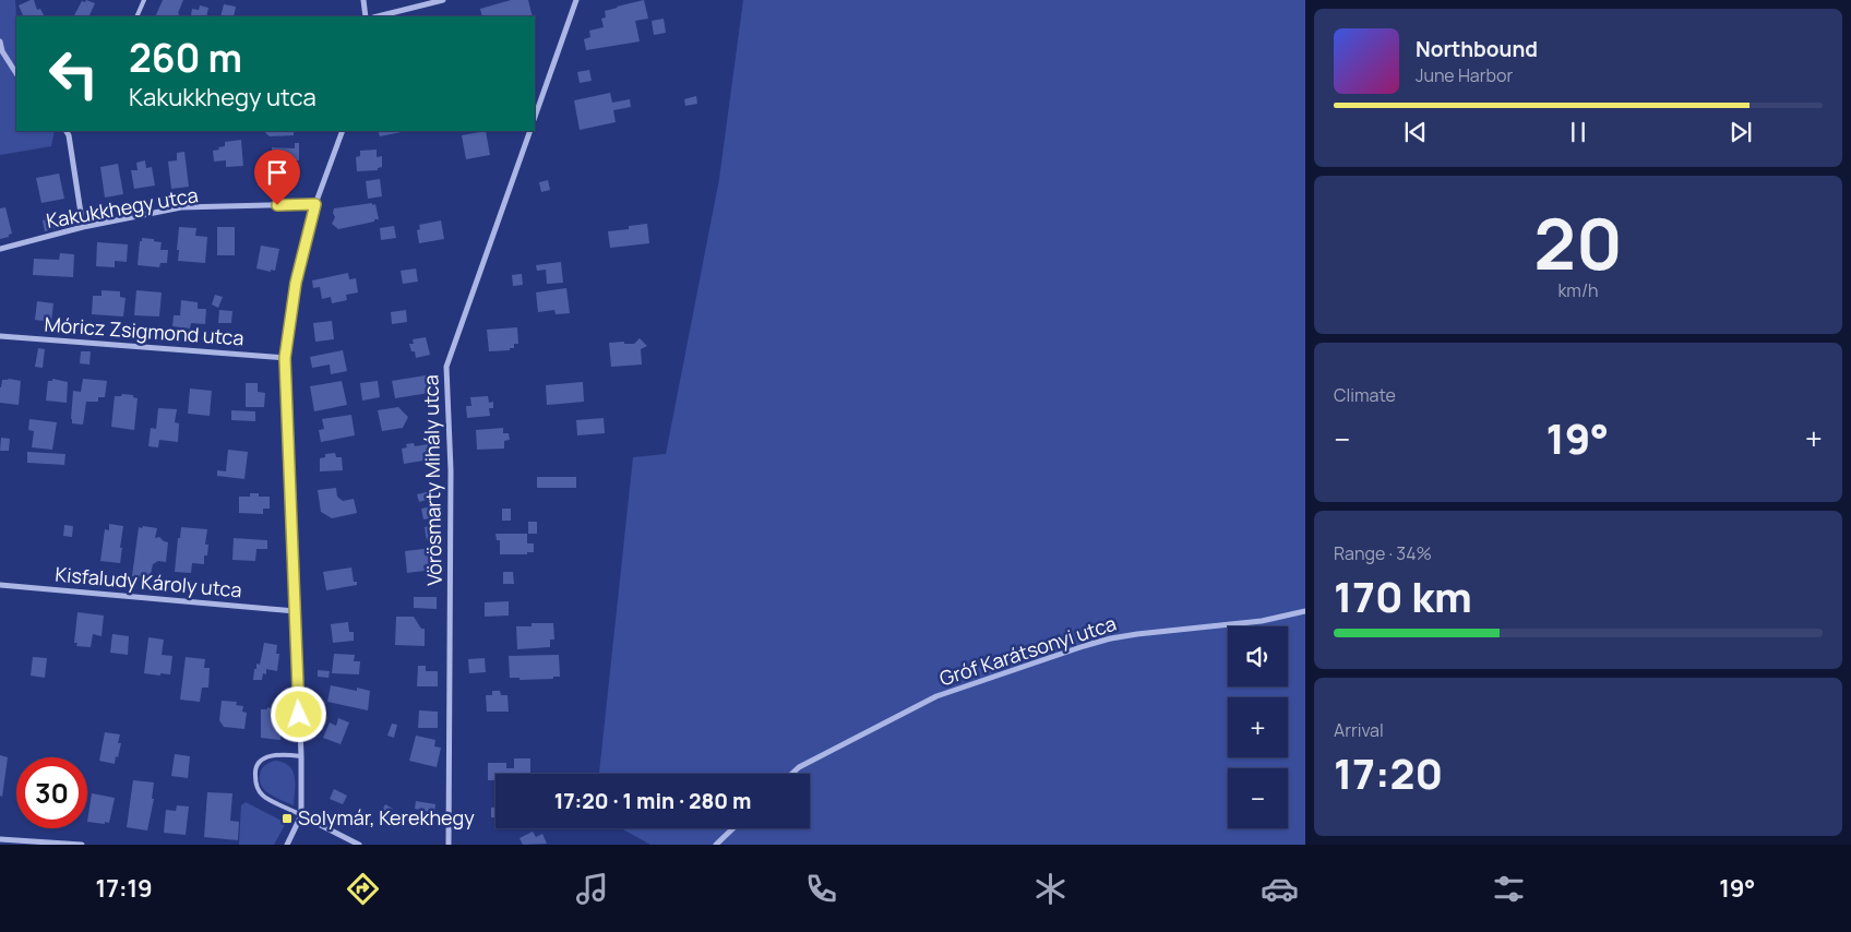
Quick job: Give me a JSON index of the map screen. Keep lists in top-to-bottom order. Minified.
{"streets":{"street":["Kakukkhegy utca","Móricz Zsigmond utca","Vörösmarty Mihály utca","Kisfaludy Károly utca","Gróf Karátsonyi utca"]},"places":{"transit":["Solymár, Kerekhegy"]},"page":{"turn":["260 m","Kakukkhegy utca"],"song":["Northbound","June Harbor"],"tile":[["20","km/h"],"Climate",["Range · 34%","170 km"],["Arrival","17:20"]],"heat":["−","19°","+"],"map_buttons":["+","−"],"limit":"30","trip":"17:20 · 1 min · 280 m","tabs":["17:19","19°"]}}
